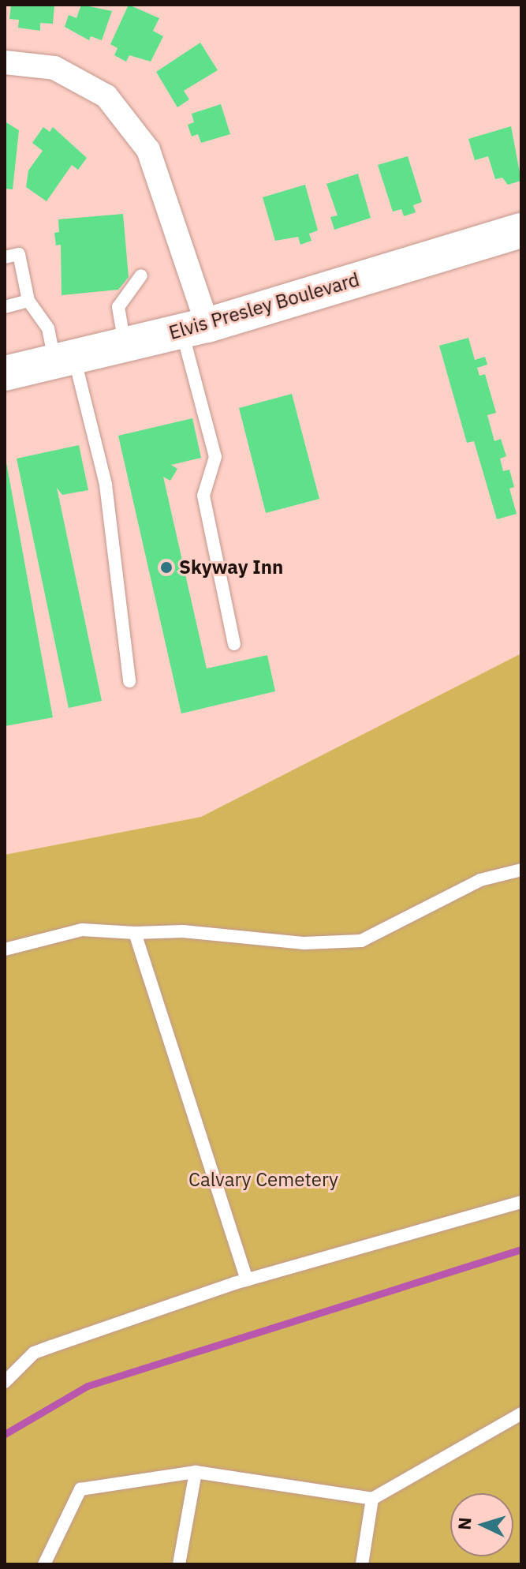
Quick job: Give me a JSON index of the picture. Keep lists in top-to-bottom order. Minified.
{"streets":{"main road":["Elvis Presley Boulevard"]},"parks":["Calvary Cemetery"],"places":["Skyway Inn"],"north":"left"}
